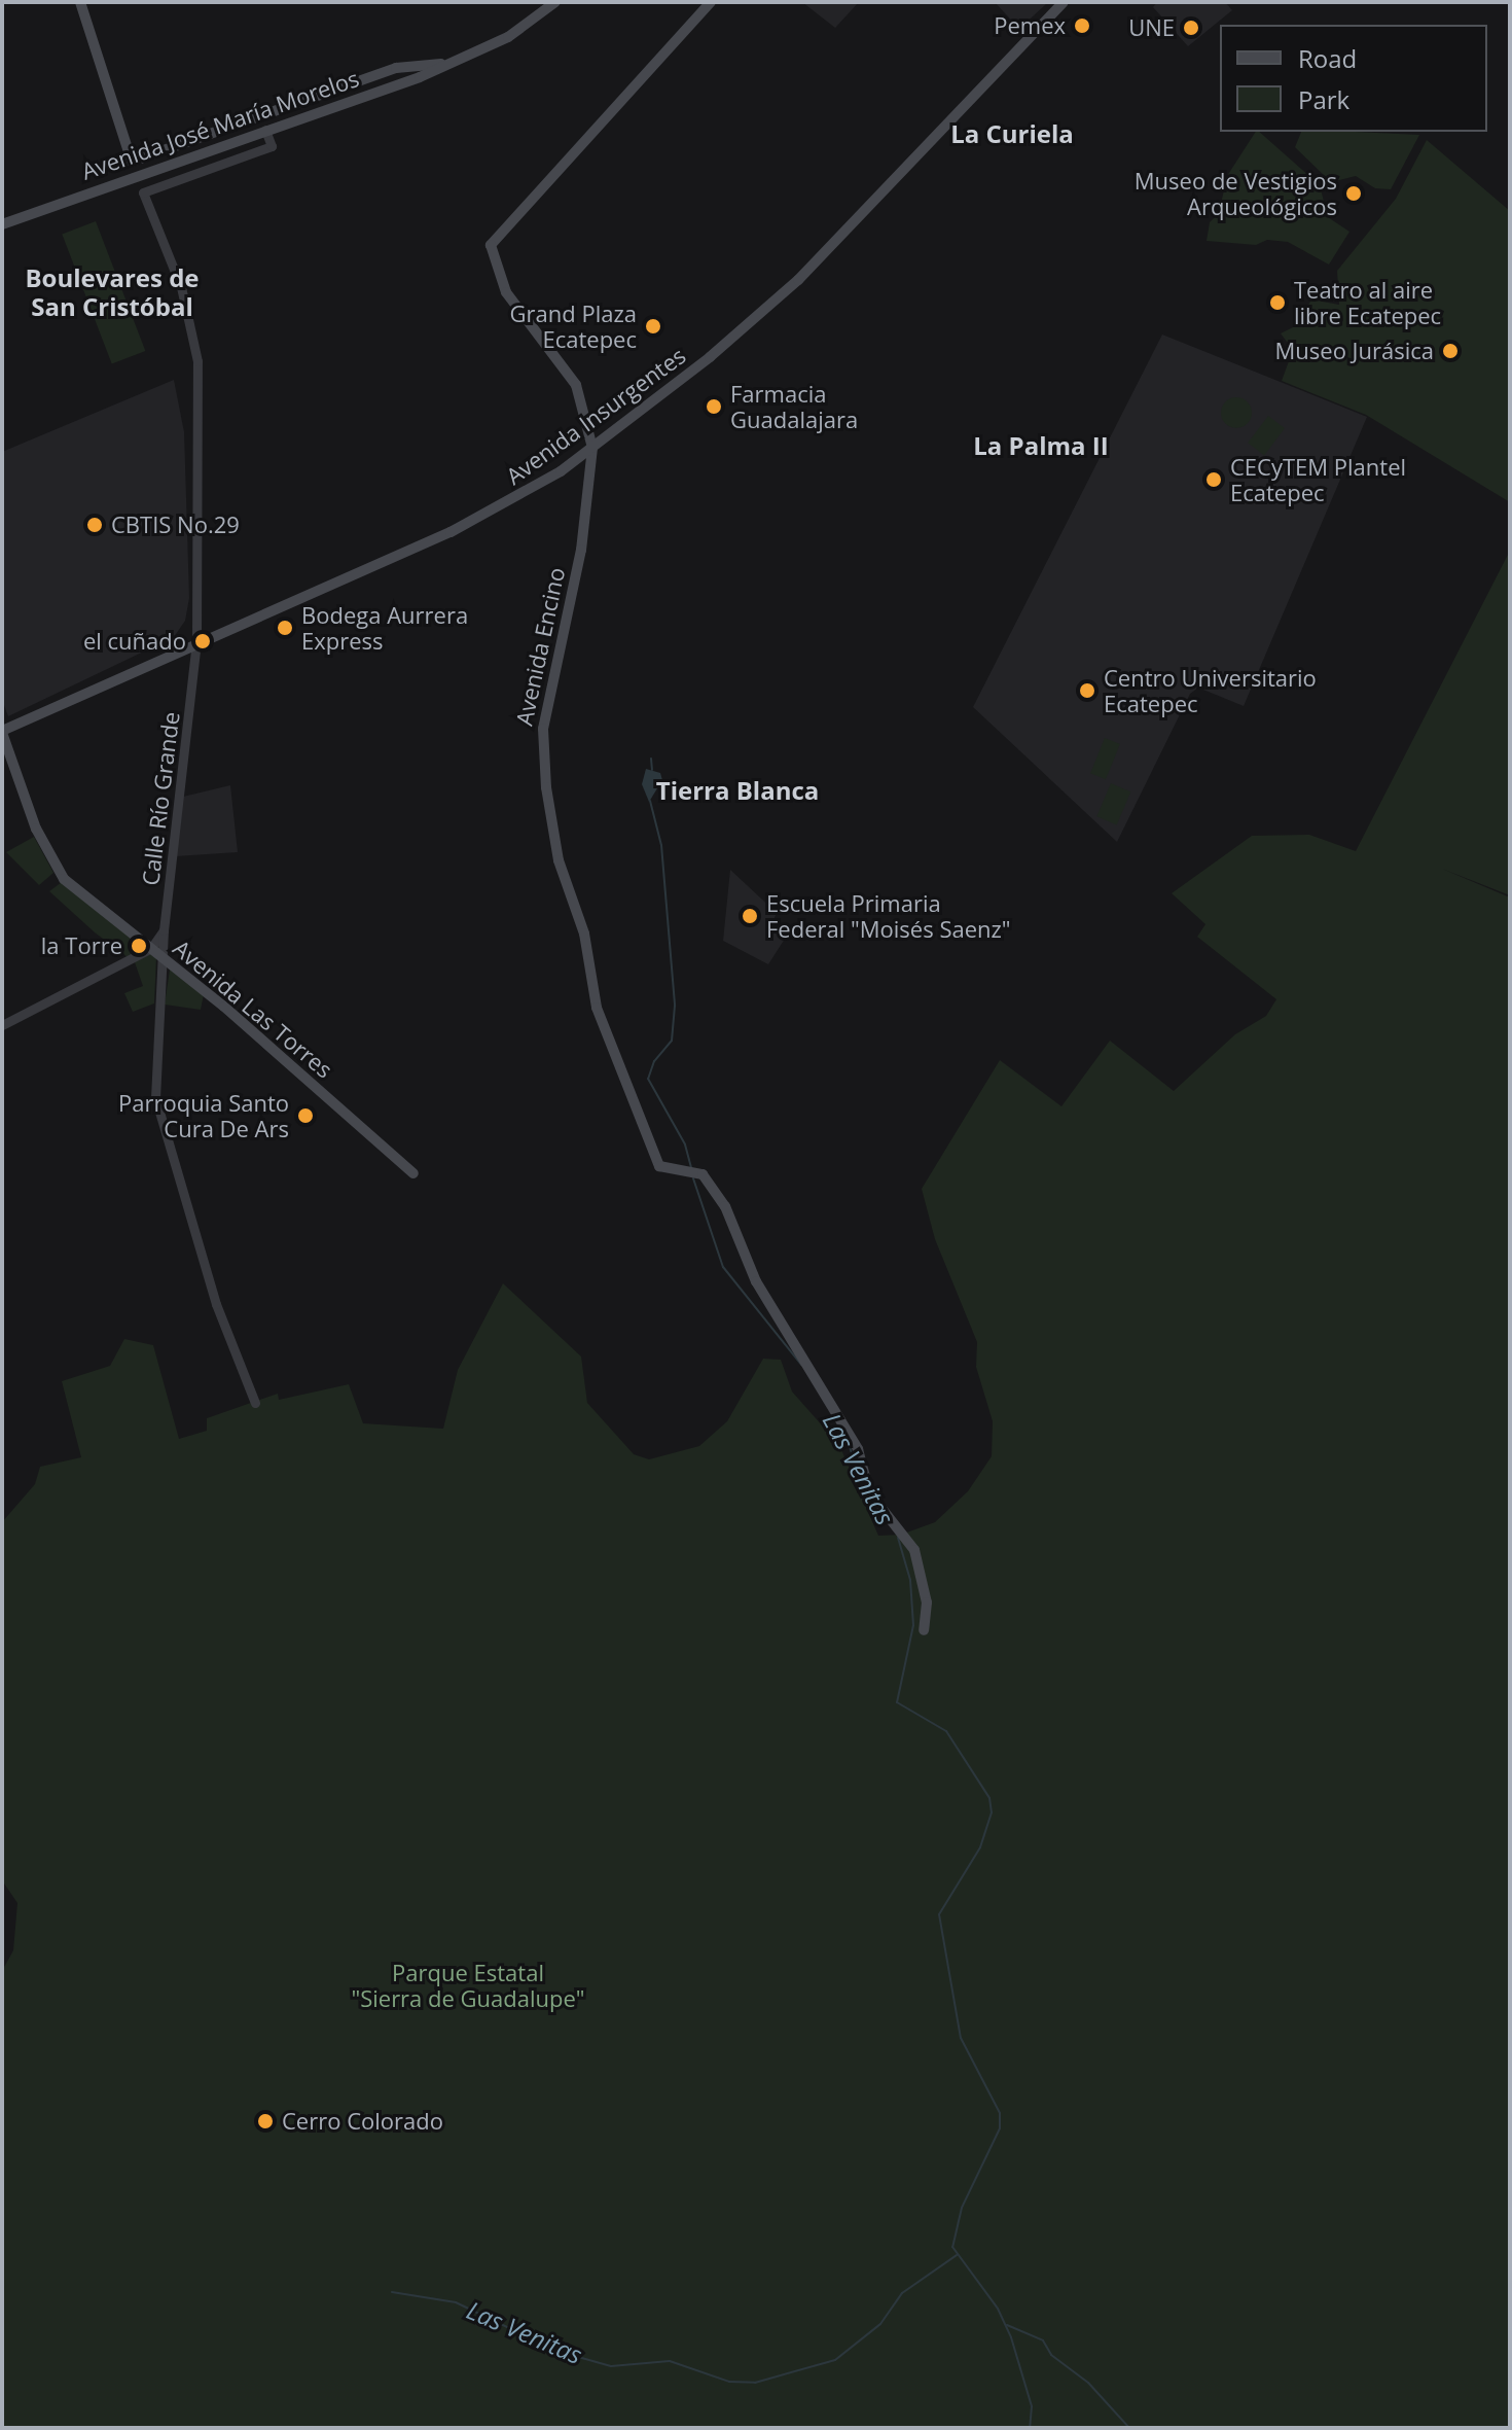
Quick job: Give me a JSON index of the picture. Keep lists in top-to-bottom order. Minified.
{"streets":{"main road":["Avenida José María Morelos","Avenida Insurgentes","Avenida Encino","Avenida Las Torres"],"street":["Calle Río Grande"]},"crossings":[["Avenida José María Morelos","Calle Río Grande"],["Avenida Insurgentes","Avenida Encino"],["Avenida Insurgentes","Calle Río Grande"],["Avenida Insurgentes","Avenida Las Torres"],["Calle Río Grande","Avenida Las Torres"]],"districts":["La Curiela","Boulevares de San Cristóbal","La Palma II","Tierra Blanca"],"water":["Las Venitas"],"parks":["Parque Estatal \"Sierra de Guadalupe\""],"places":["Pemex","UNE","Museo de Vestigios Arqueológicos","Teatro al aire libre Ecatepec","Grand Plaza Ecatepec","Museo Jurásica","Farmacia Guadalajara","CECyTEM Plantel Ecatepec","CBTIS No.29","Bodega Aurrera Express","el cuñado","Centro Universitario Ecatepec","Escuela Primaria Federal \"Moisés Saenz\"","la Torre","Parroquia Santo Cura De Ars","Cerro Colorado"],"legend":["Road","Park"]}
